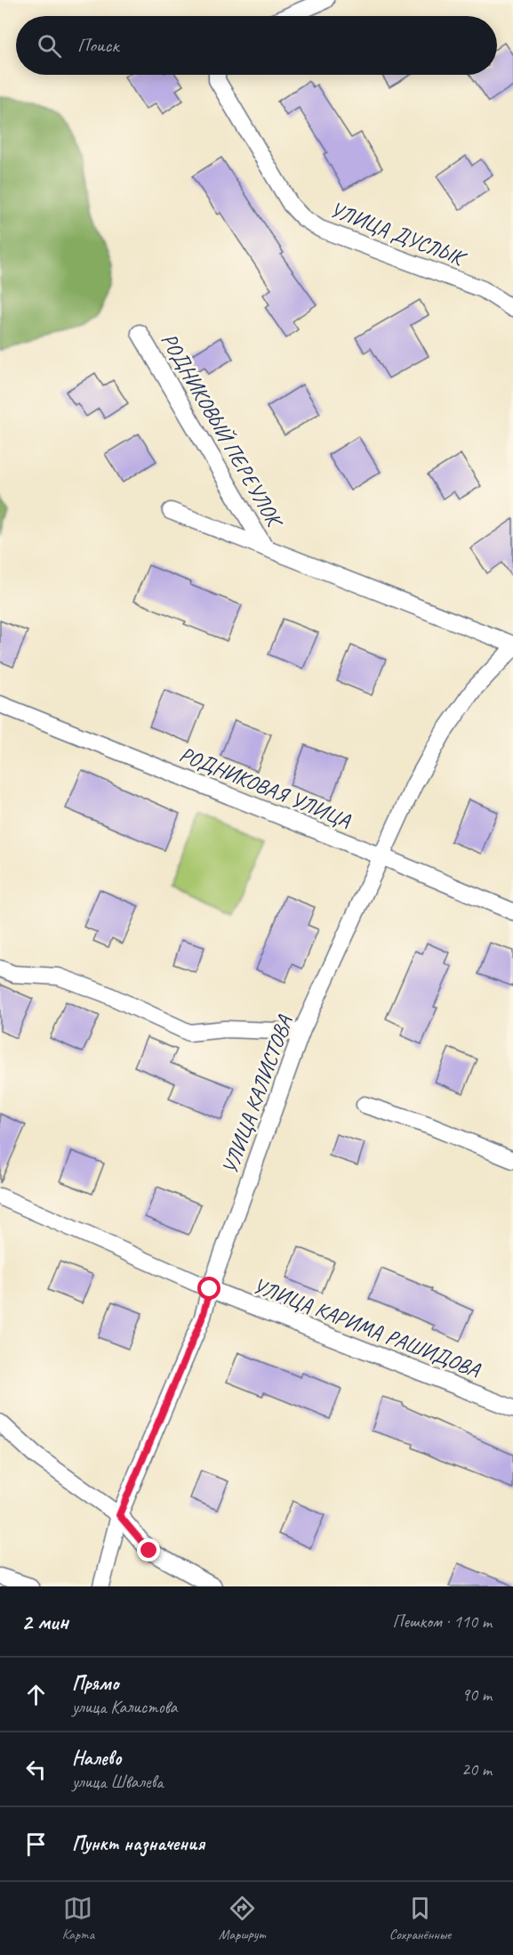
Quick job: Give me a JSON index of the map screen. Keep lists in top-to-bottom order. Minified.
{"streets":{"street":["УЛИЦА ДУСЛЫК","РОДНИКОВЫЙ ПЕРЕУЛОК","РОДНИКОВАЯ УЛИЦА","УЛИЦА КАЛИСТОВА","УЛИЦА КАРИМА РАШИДОВА"]},"crossings":[["РОДНИКОВЫЙ ПЕРЕУЛОК","УЛИЦА КАЛИСТОВА"],["РОДНИКОВАЯ УЛИЦА","УЛИЦА КАЛИСТОВА"],["УЛИЦА КАЛИСТОВА","УЛИЦА КАРИМА РАШИДОВА"]],"page":{"search":"Поиск","heading":["2 мин","Пешком · 110 m"],"list":[["Прямо","улица Калистова","90 m"],["Налево","улица Швалева","20 m"],"Пункт назначения"],"nav":["Карта","Маршрут","Сохранённые"]}}
